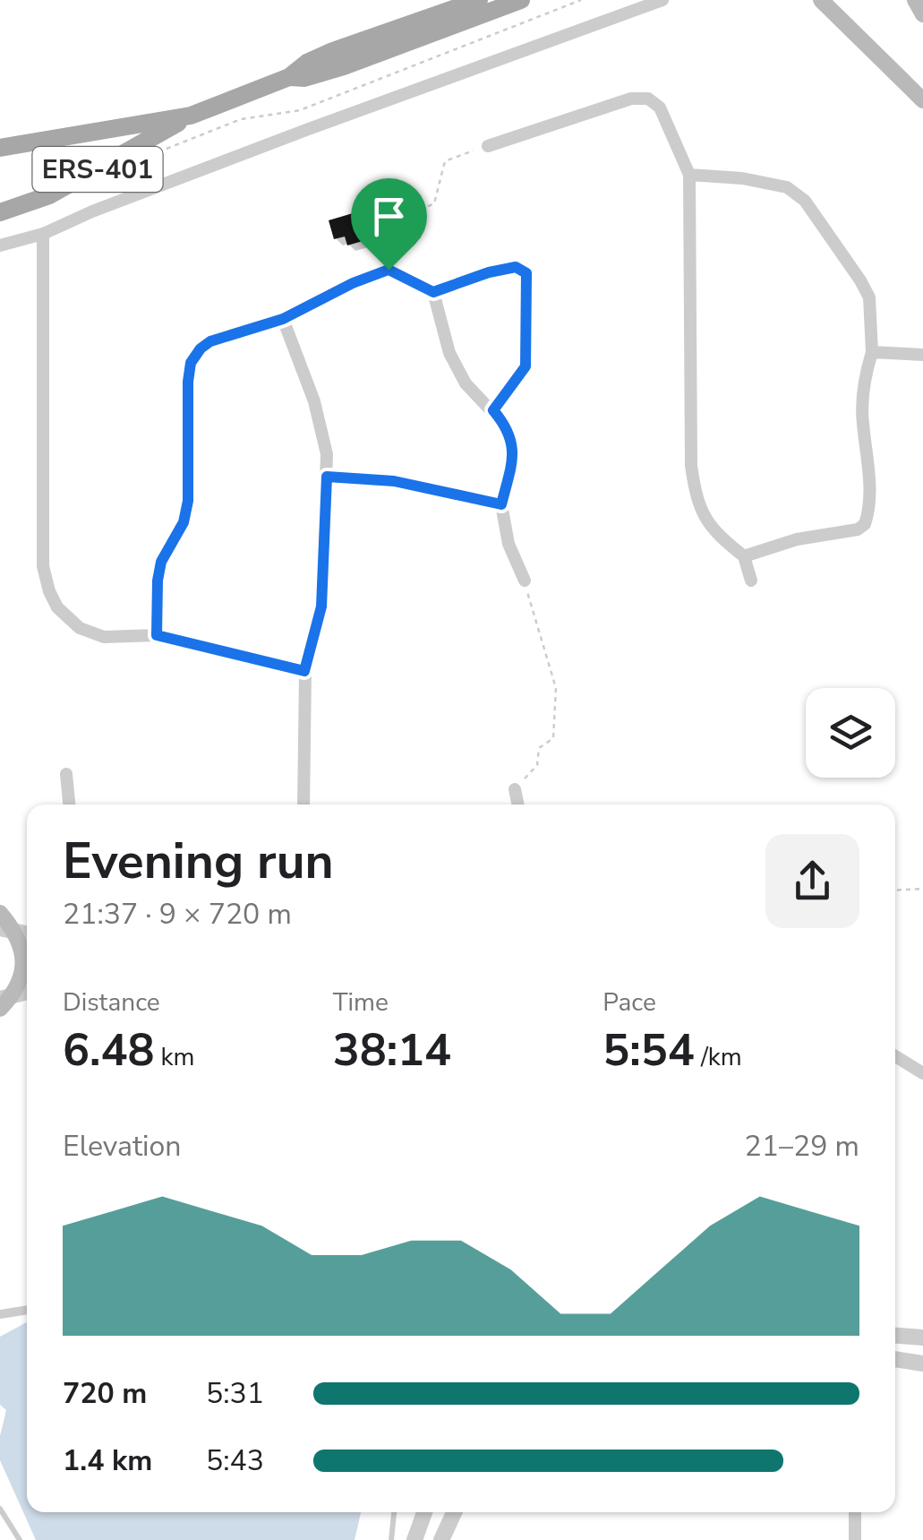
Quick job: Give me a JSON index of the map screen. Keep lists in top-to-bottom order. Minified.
{"streets":{"main road":["ERS-401"]},"page":{"heading":["Evening run","21:37 · 9 × 720 m"],"stats":[["Distance","6.48 km"],["Time","38:14"],["Pace","5:54 /km"]],"chart":["Elevation","21–29 m"],"list":[{"name":"720 m","note":"5:31"},{"name":"1.4 km","note":"5:43"}]}}
